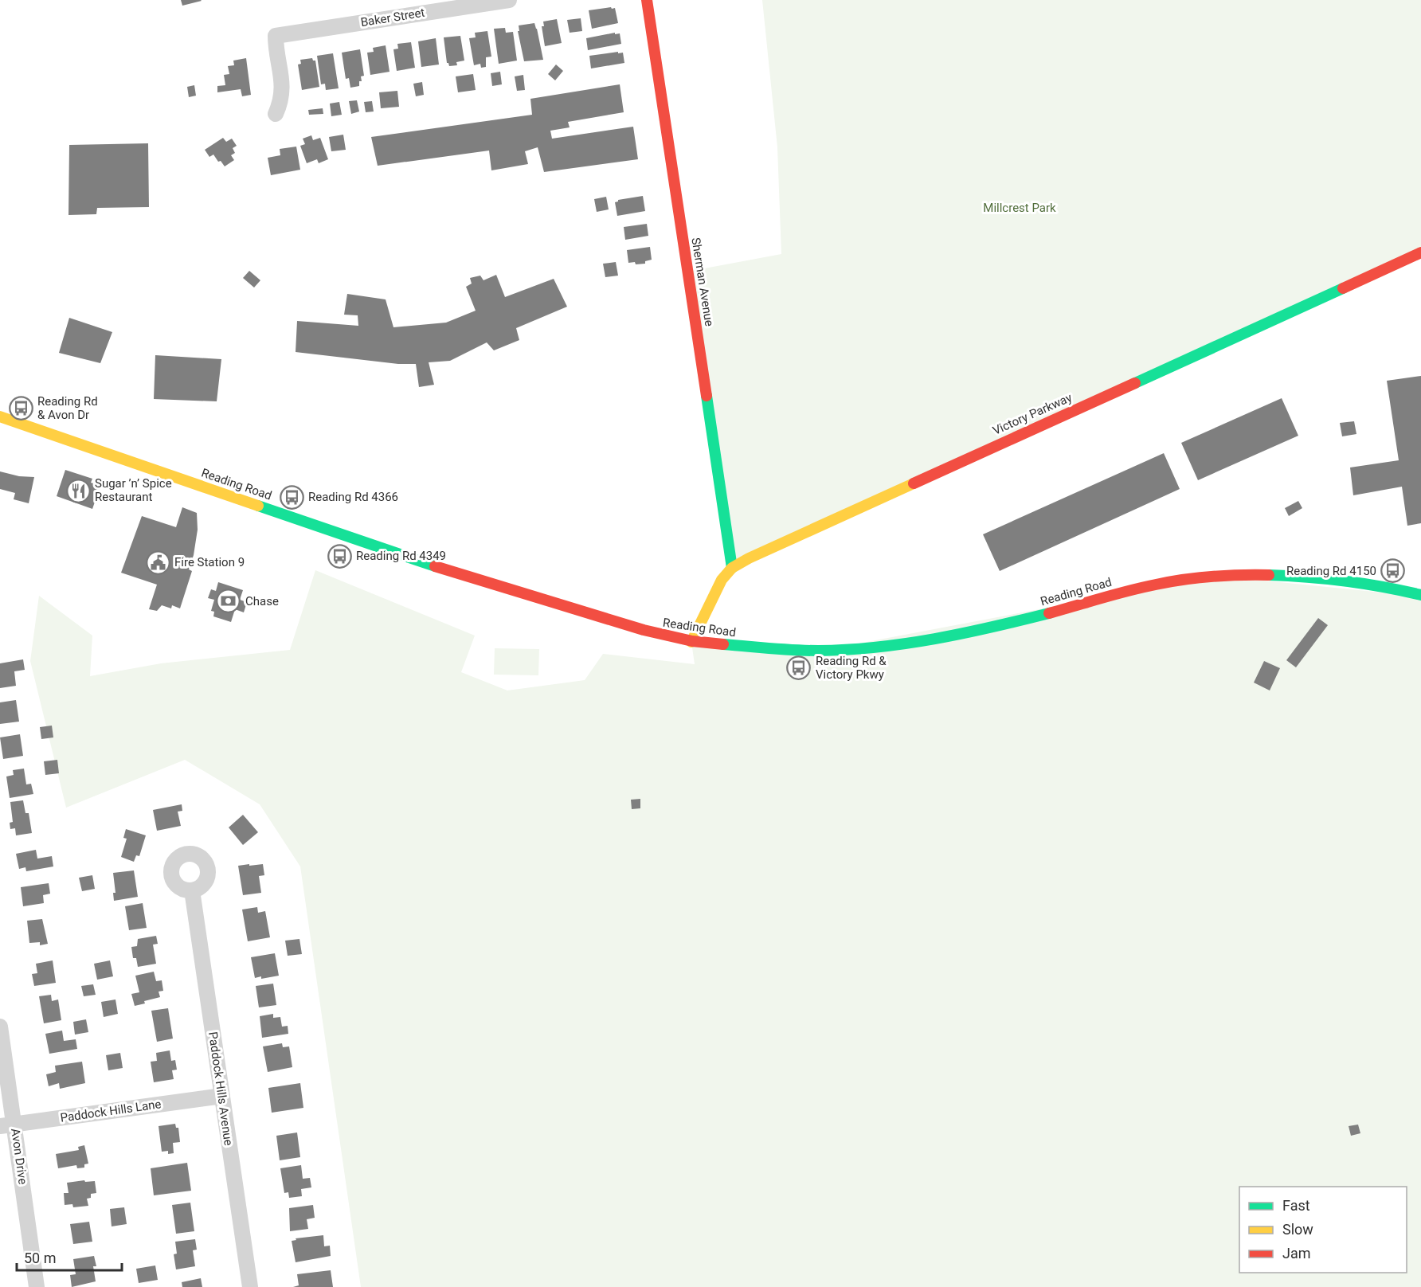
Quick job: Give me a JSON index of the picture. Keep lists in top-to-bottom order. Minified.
{"streets":{"main road":["Sherman Avenue","Victory Parkway","Reading Road"],"street":["Baker Street","Paddock Hills Avenue","Paddock Hills Lane","Avon Drive"]},"crossings":[["Sherman Avenue","Victory Parkway"],["Victory Parkway","Reading Road"],["Paddock Hills Avenue","Paddock Hills Lane"],["Paddock Hills Lane","Avon Drive"]],"parks":["Millcrest Park"],"places":{"bus stop":["Reading Rd & Avon Dr","Reading Rd 4366","Reading Rd 4349","Reading Rd 4150","Reading Rd & Victory Pkwy"],"restaurant":["Sugar ’n’ Spice Restaurant"],"public building":["Fire Station 9"],"bank":["Chase"]},"legend":["Fast","Slow","Jam"],"scale_bar":"50 m"}
